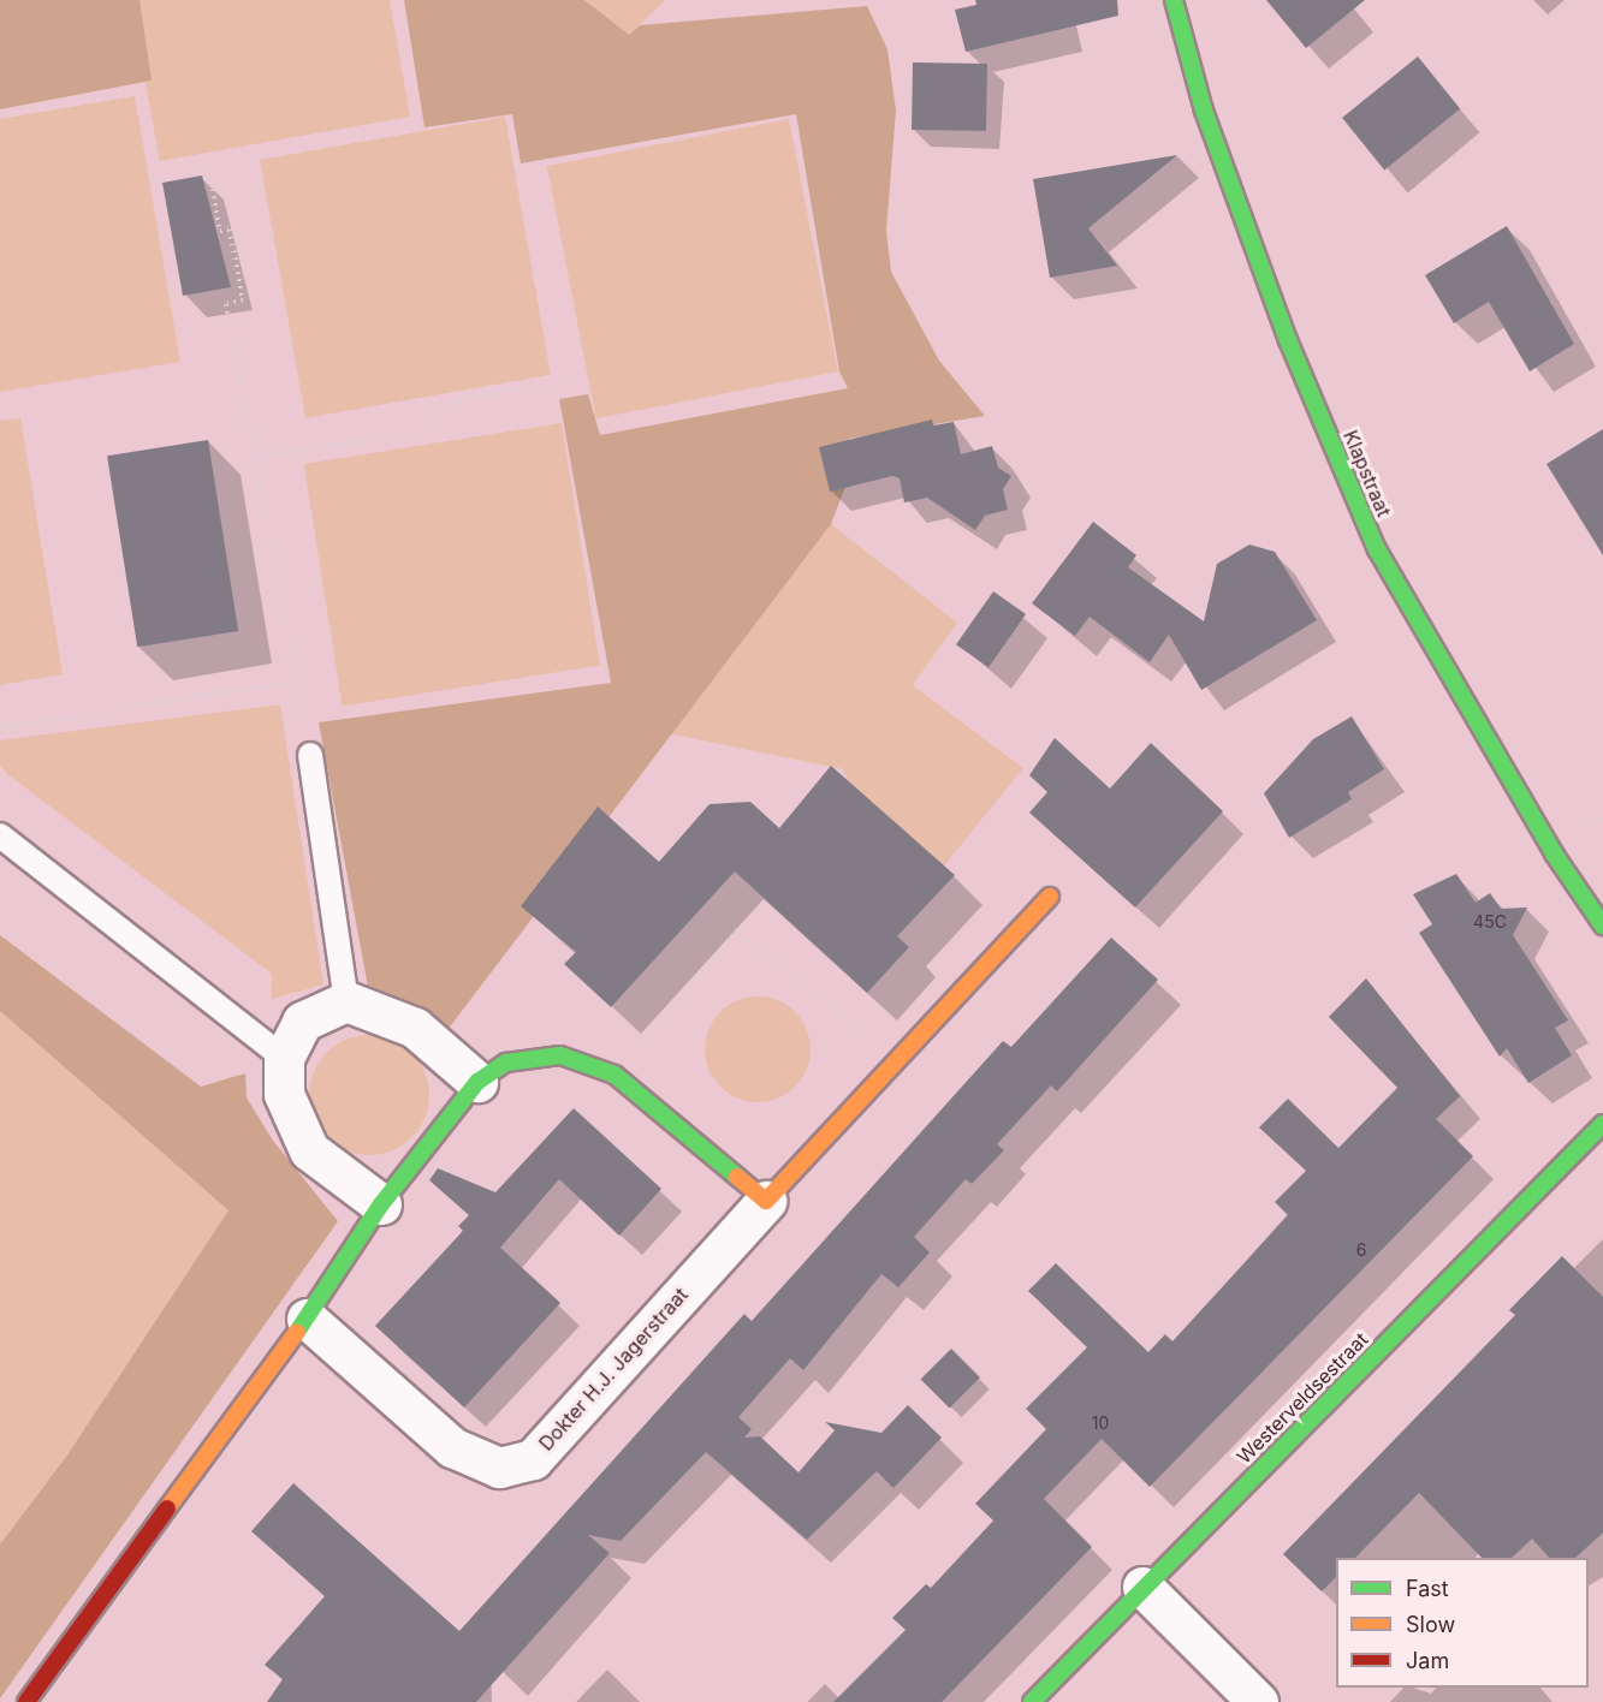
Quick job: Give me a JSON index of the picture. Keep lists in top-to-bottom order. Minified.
{"streets":{"street":["Klapstraat","Dokter H.J. Jagerstraat","Westerveldsestraat"]},"house_numbers":["45C","6","10"],"legend":["Fast","Slow","Jam"]}
